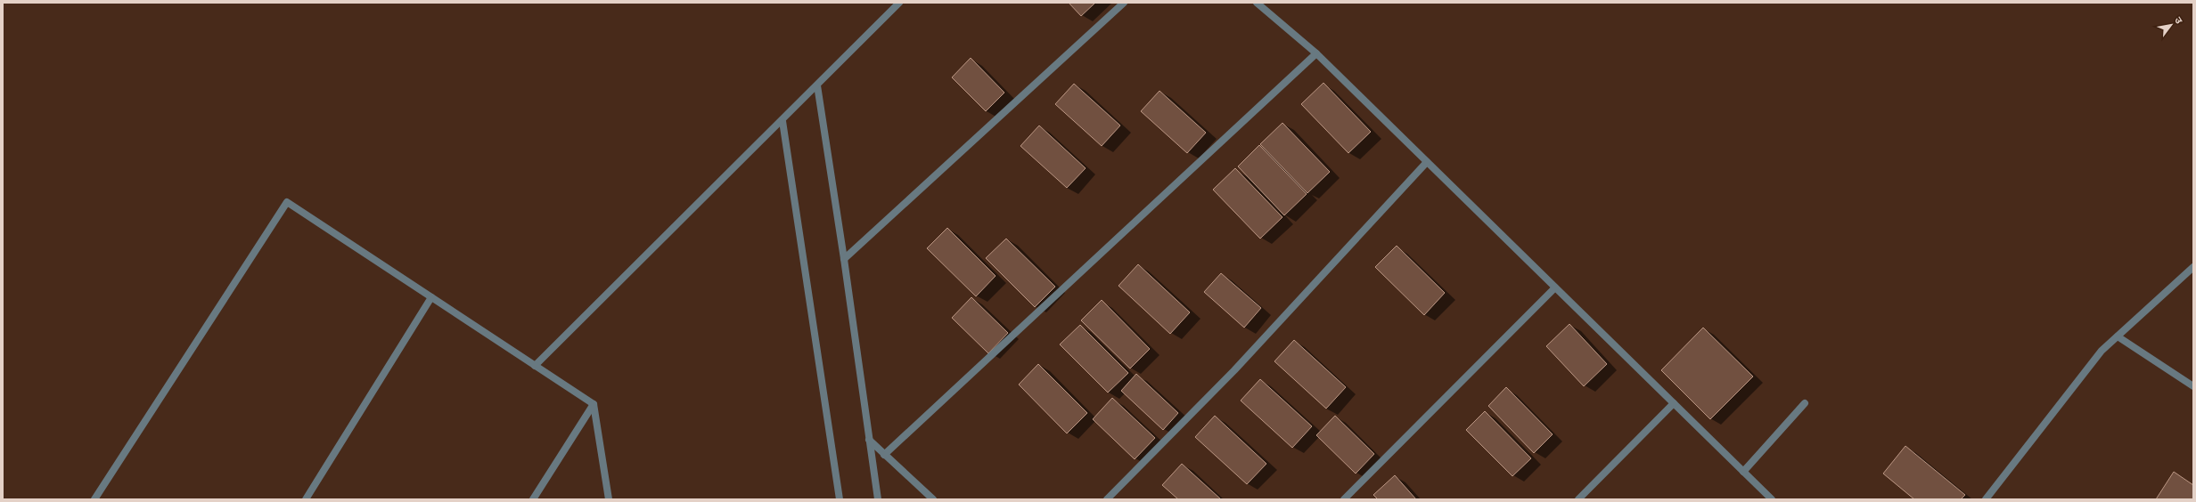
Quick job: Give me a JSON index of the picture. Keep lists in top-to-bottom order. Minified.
{"north":"top right"}
